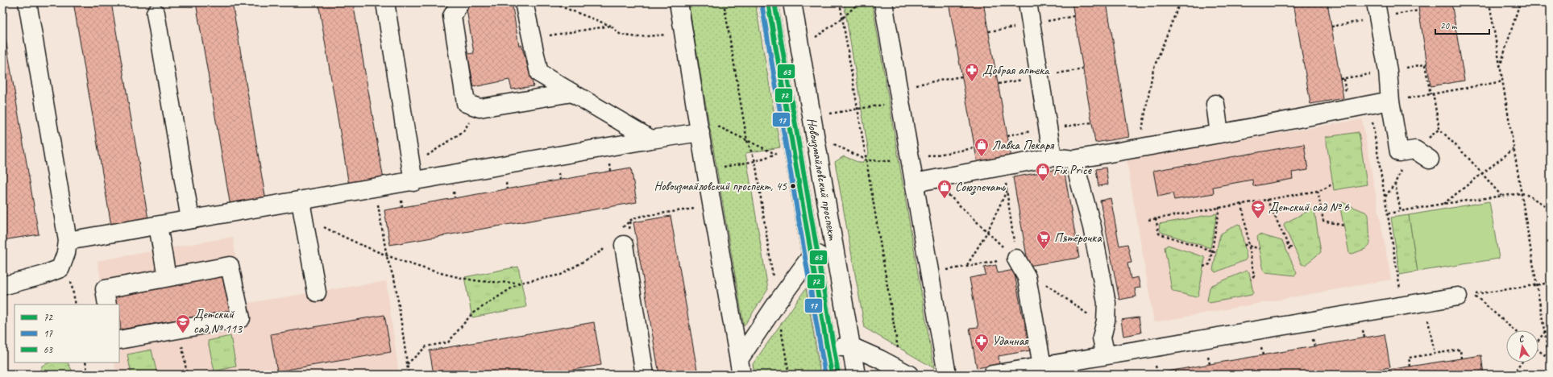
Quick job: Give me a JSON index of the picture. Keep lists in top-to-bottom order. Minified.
{"streets":{"street":["Новоизмайловский проспект"]},"places":{"pharmacy":["Добрая аптека","Удачная"],"shop":["Лавка Пекаря","Fix Price","Союзпечать"],"other":["Новоизмайловский проспект, 45"],"school or university":["Детский сад № 6","Детский сад № 113"],"supermarket":["Пятёрочка"]},"lines":["transit line 72","transit line 63","transit line 17"],"legend":["72","17","63"],"scale_bar":"20 m","north":"top"}
